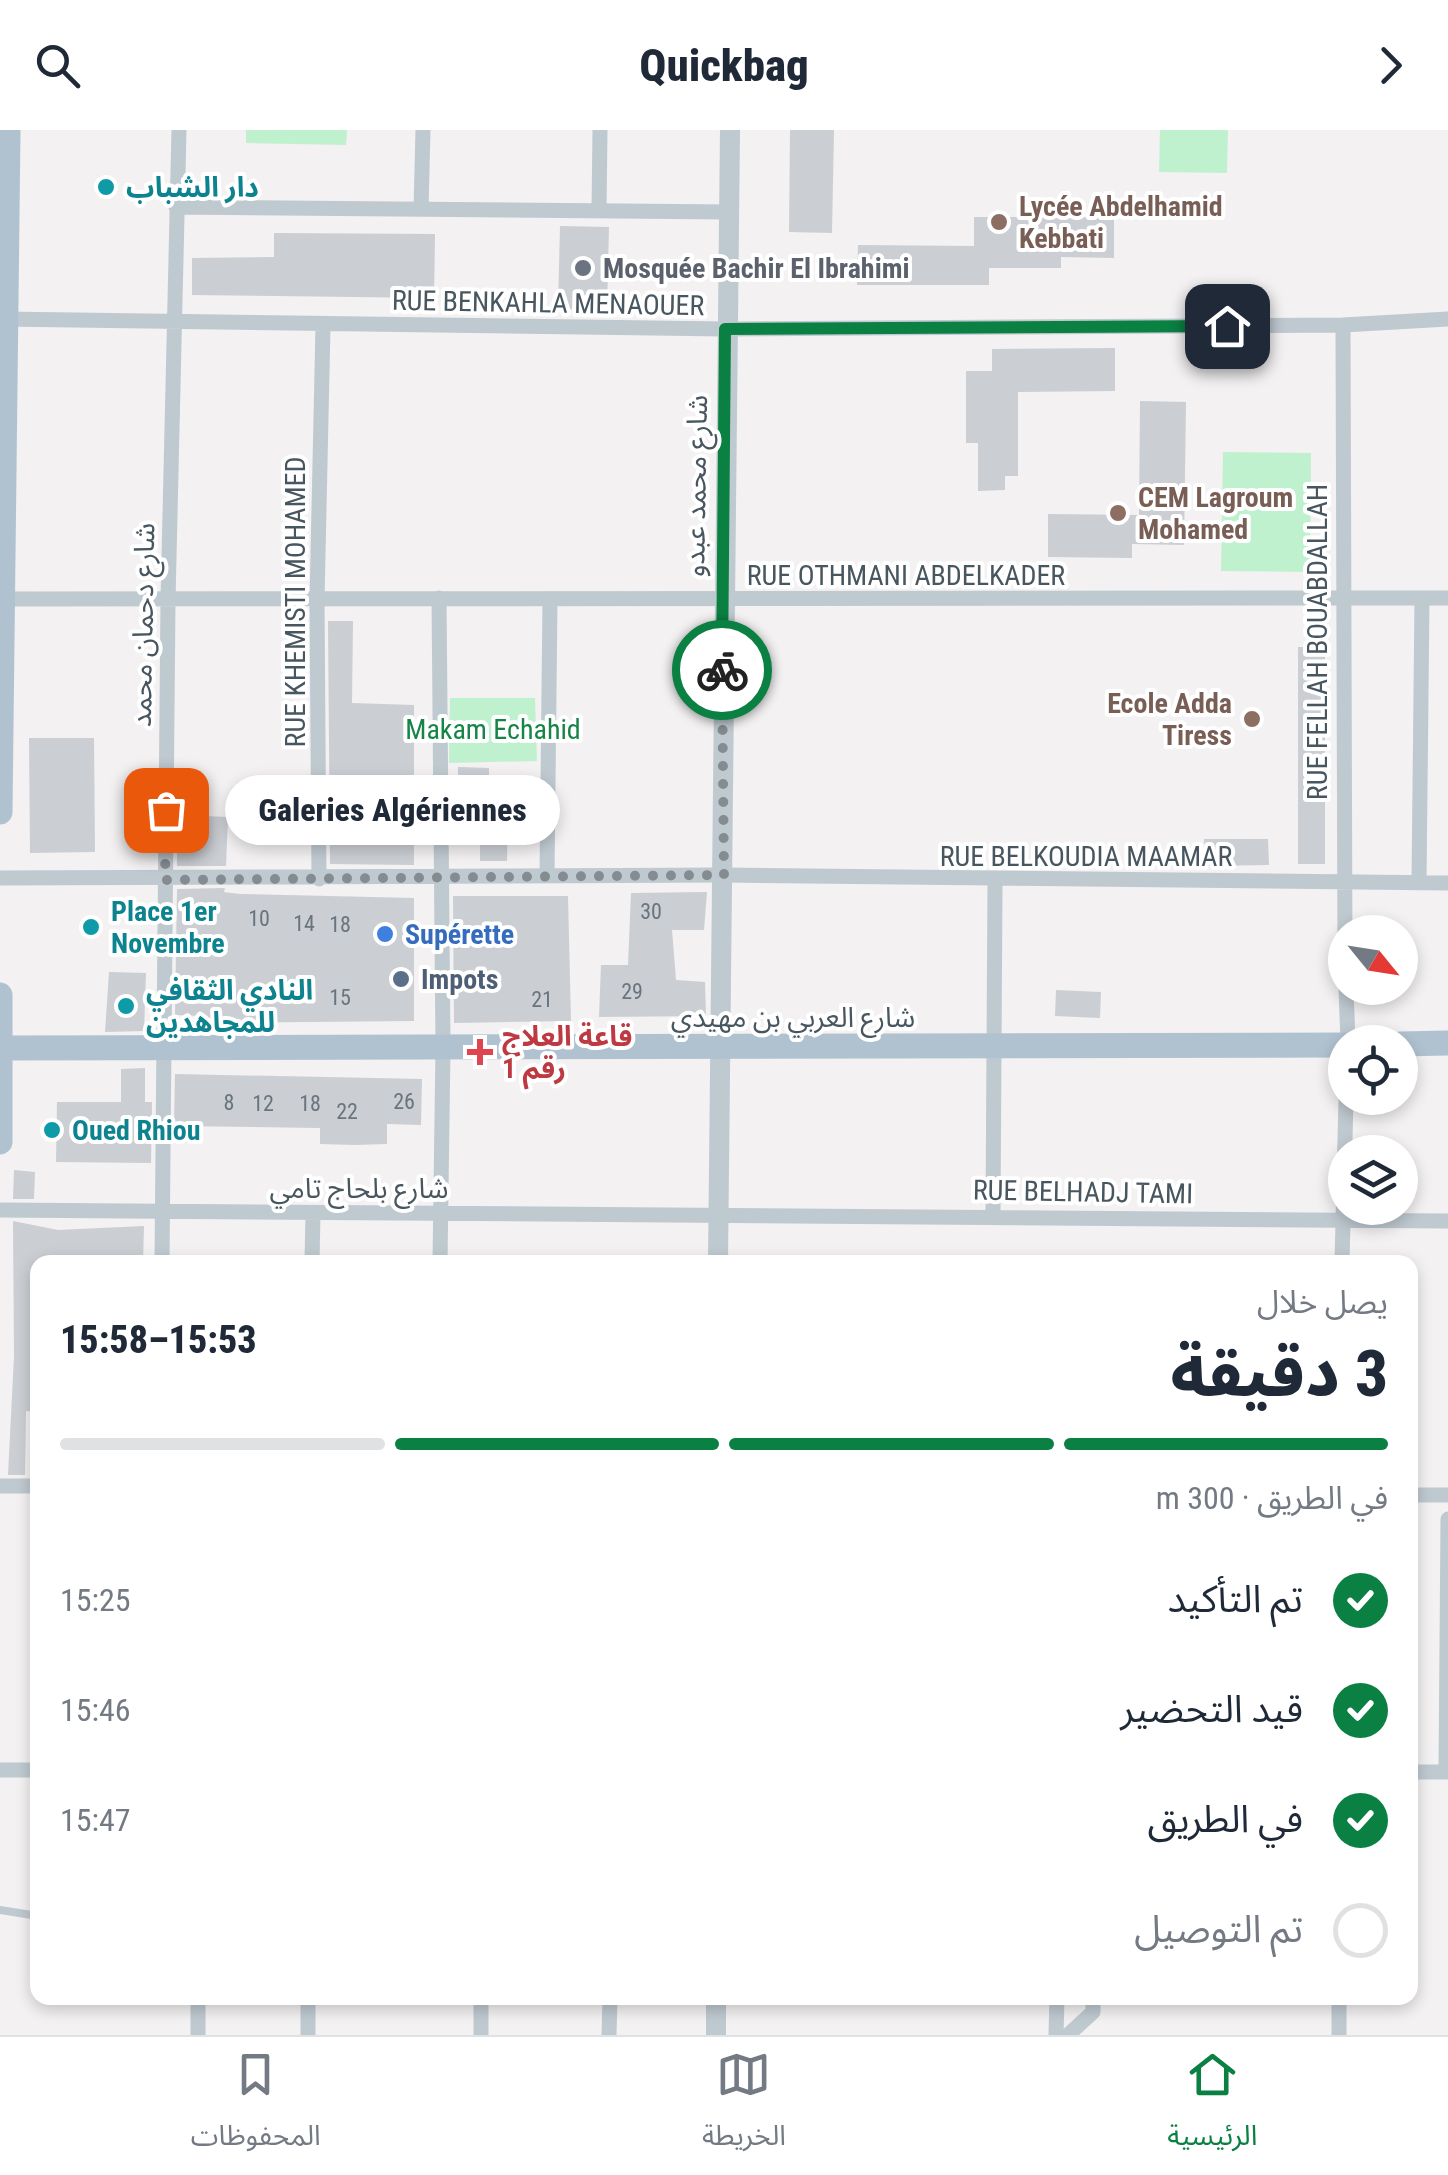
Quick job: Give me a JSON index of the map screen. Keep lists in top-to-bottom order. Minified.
{"streets":{"main road":["شارع العربي بن مهيدي"],"street":["RUE BENKAHLA MENAOUER","شارع محمد عبدو","RUE OTHMANI ABDELKADER","RUE KHEMISTI MOHAMED","شارع دحمان محمد","RUE FELLAH BOUABDALLAH","RUE BELKOUDIA MAAMAR","شارع بلحاج تامي","RUE BELHADJ TAMI"]},"crossings":[["RUE BENKAHLA MENAOUER","شارع محمد عبدو"],["RUE BENKAHLA MENAOUER","RUE KHEMISTI MOHAMED"],["RUE BENKAHLA MENAOUER","شارع دحمان محمد"],["RUE BENKAHLA MENAOUER","RUE FELLAH BOUABDALLAH"],["شارع محمد عبدو","RUE OTHMANI ABDELKADER"],["شارع محمد عبدو","RUE BELKOUDIA MAAMAR"],["شارع محمد عبدو","شارع العربي بن مهيدي"],["شارع محمد عبدو","شارع بلحاج تامي"],["شارع محمد عبدو","RUE BELHADJ TAMI"],["RUE OTHMANI ABDELKADER","RUE KHEMISTI MOHAMED"],["RUE OTHMANI ABDELKADER","شارع دحمان محمد"],["RUE OTHMANI ABDELKADER","RUE FELLAH BOUABDALLAH"],["RUE KHEMISTI MOHAMED","RUE BELKOUDIA MAAMAR"],["شارع دحمان محمد","RUE BELKOUDIA MAAMAR"],["شارع دحمان محمد","شارع العربي بن مهيدي"],["شارع دحمان محمد","شارع بلحاج تامي"],["RUE FELLAH BOUABDALLAH","RUE BELKOUDIA MAAMAR"],["شارع بلحاج تامي","RUE BELHADJ TAMI"]],"parks":["Makam Echahid"],"places":{"other":["دار الشباب","Lycée Abdelhamid Kebbati","Mosquée Bachir El Ibrahimi","CEM Lagroum Mohamed","Ecole Adda Tiress","Galeries Algériennes","Place 1er Novembre","Supérette","Impots","النادي الثقافي للمجاهدين","Oued Rhiou"],"health":["قاعة العلاج رقم 1"]},"house_numbers":["30","10","14","18","29","15","21","26","8","12","18","22"],"north":"bottom right","page":{"header":"Quickbag","bubble":"Galeries Algériennes","heading":["3 دقيقة","يصل خلال","15:53–15:58"],"bar":"في الطريق · 300 m","list":[["تم التأكيد","15:25"],["قيد التحضير","15:46"],["في الطريق","15:47"],"تم التوصيل"],"tabs":["الرئيسية","الخريطة","المحفوظات"]}}
